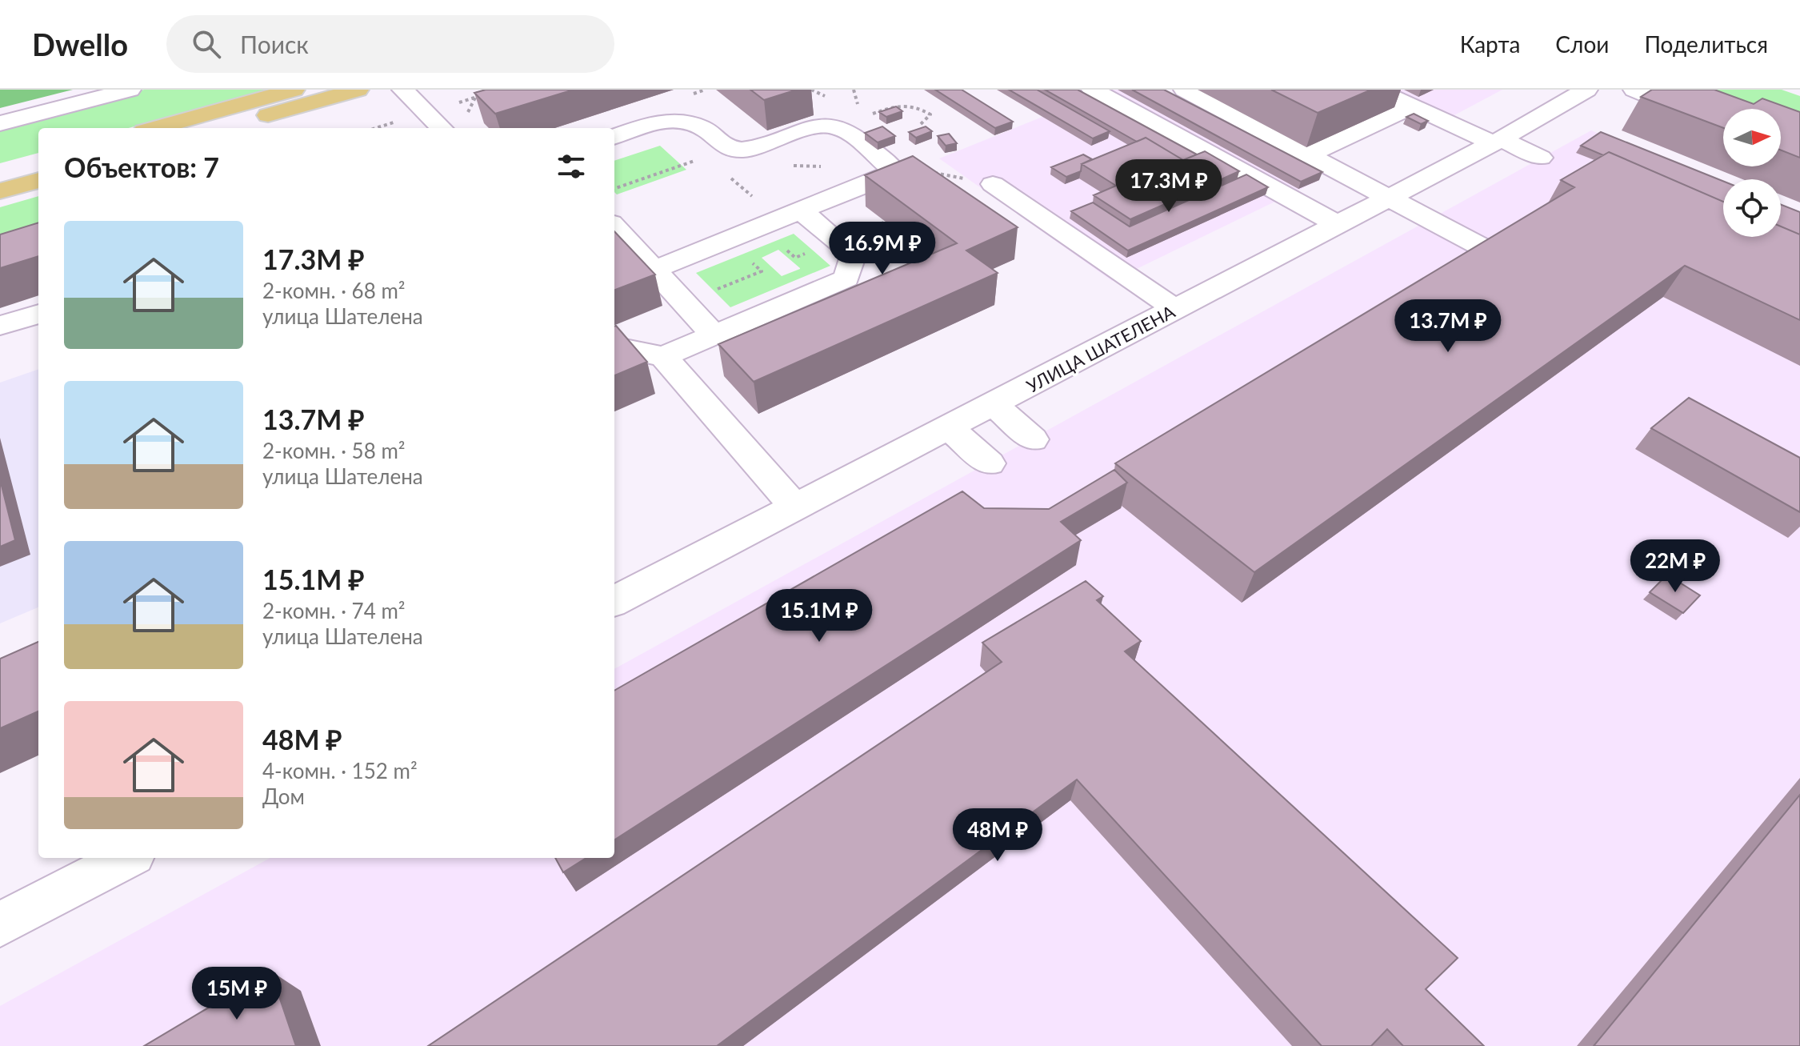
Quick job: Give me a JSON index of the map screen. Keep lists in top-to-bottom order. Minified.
{"streets":{"street":["УЛИЦА ШАТЕЛЕНА"]},"north":"right","page":{"header":"Dwello","search":"Поиск","nav":["Карта","Слои","Поделиться"],"heading":"Объектов: 7","price":["17.3M ₽","16.9M ₽","13.7M ₽","22M ₽","15.1M ₽","48M ₽","15M ₽"],"list":[{"name":"17.3M ₽","note":"2-комн. · 68 m² · улица Шателена"},{"name":"13.7M ₽","note":"2-комн. · 58 m² · улица Шателена"},{"name":"15.1M ₽","note":"2-комн. · 74 m² · улица Шателена"},{"name":"48M ₽","note":"4-комн. · 152 m² · Дом"}]}}
